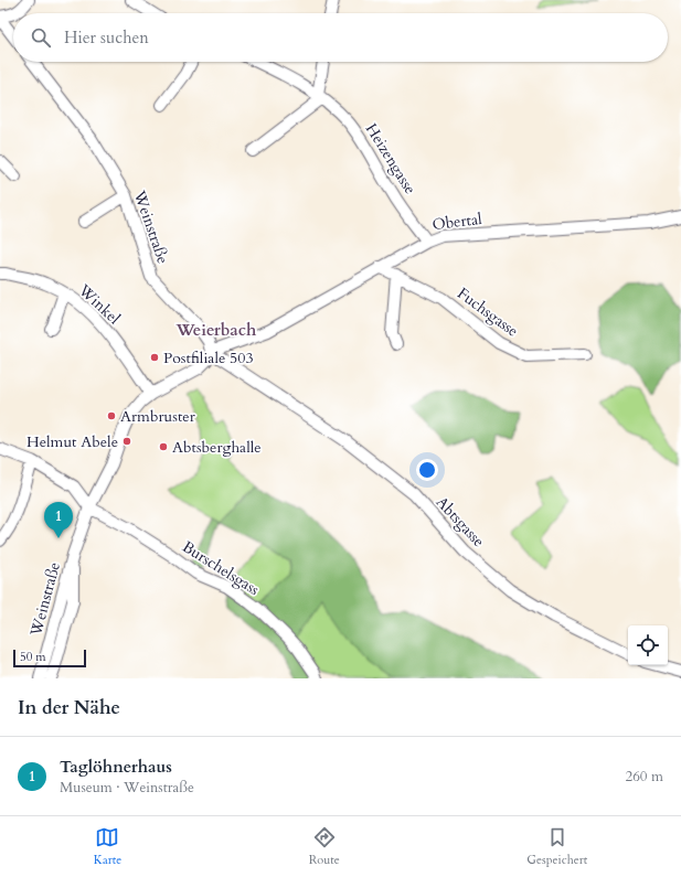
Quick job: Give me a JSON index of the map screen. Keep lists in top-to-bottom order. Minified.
{"streets":{"street":["Heizengasse","Obertal","Weinstraße","Winkel","Fuchsgasse","Abtsgasse","Burschelsgass"]},"crossings":[["Heizengasse","Obertal"],["Obertal","Weinstraße"],["Obertal","Fuchsgasse"],["Obertal","Abtsgasse"],["Weinstraße","Winkel"],["Weinstraße","Abtsgasse"],["Weinstraße","Burschelsgass"]],"districts":["Weierbach"],"places":["Postfiliale 503","Armbruster","Helmut Abele","Abtsberghalle"],"scale_bar":"50 m","page":{"search":"Hier suchen","pins":"1","scale":"50 m","heading":"In der Nähe","list":[{"mark":"1","name":"Taglöhnerhaus","note":"Museum · Weinstraße","value":"260 m"}],"nav":["Karte","Route","Gespeichert"]}}
